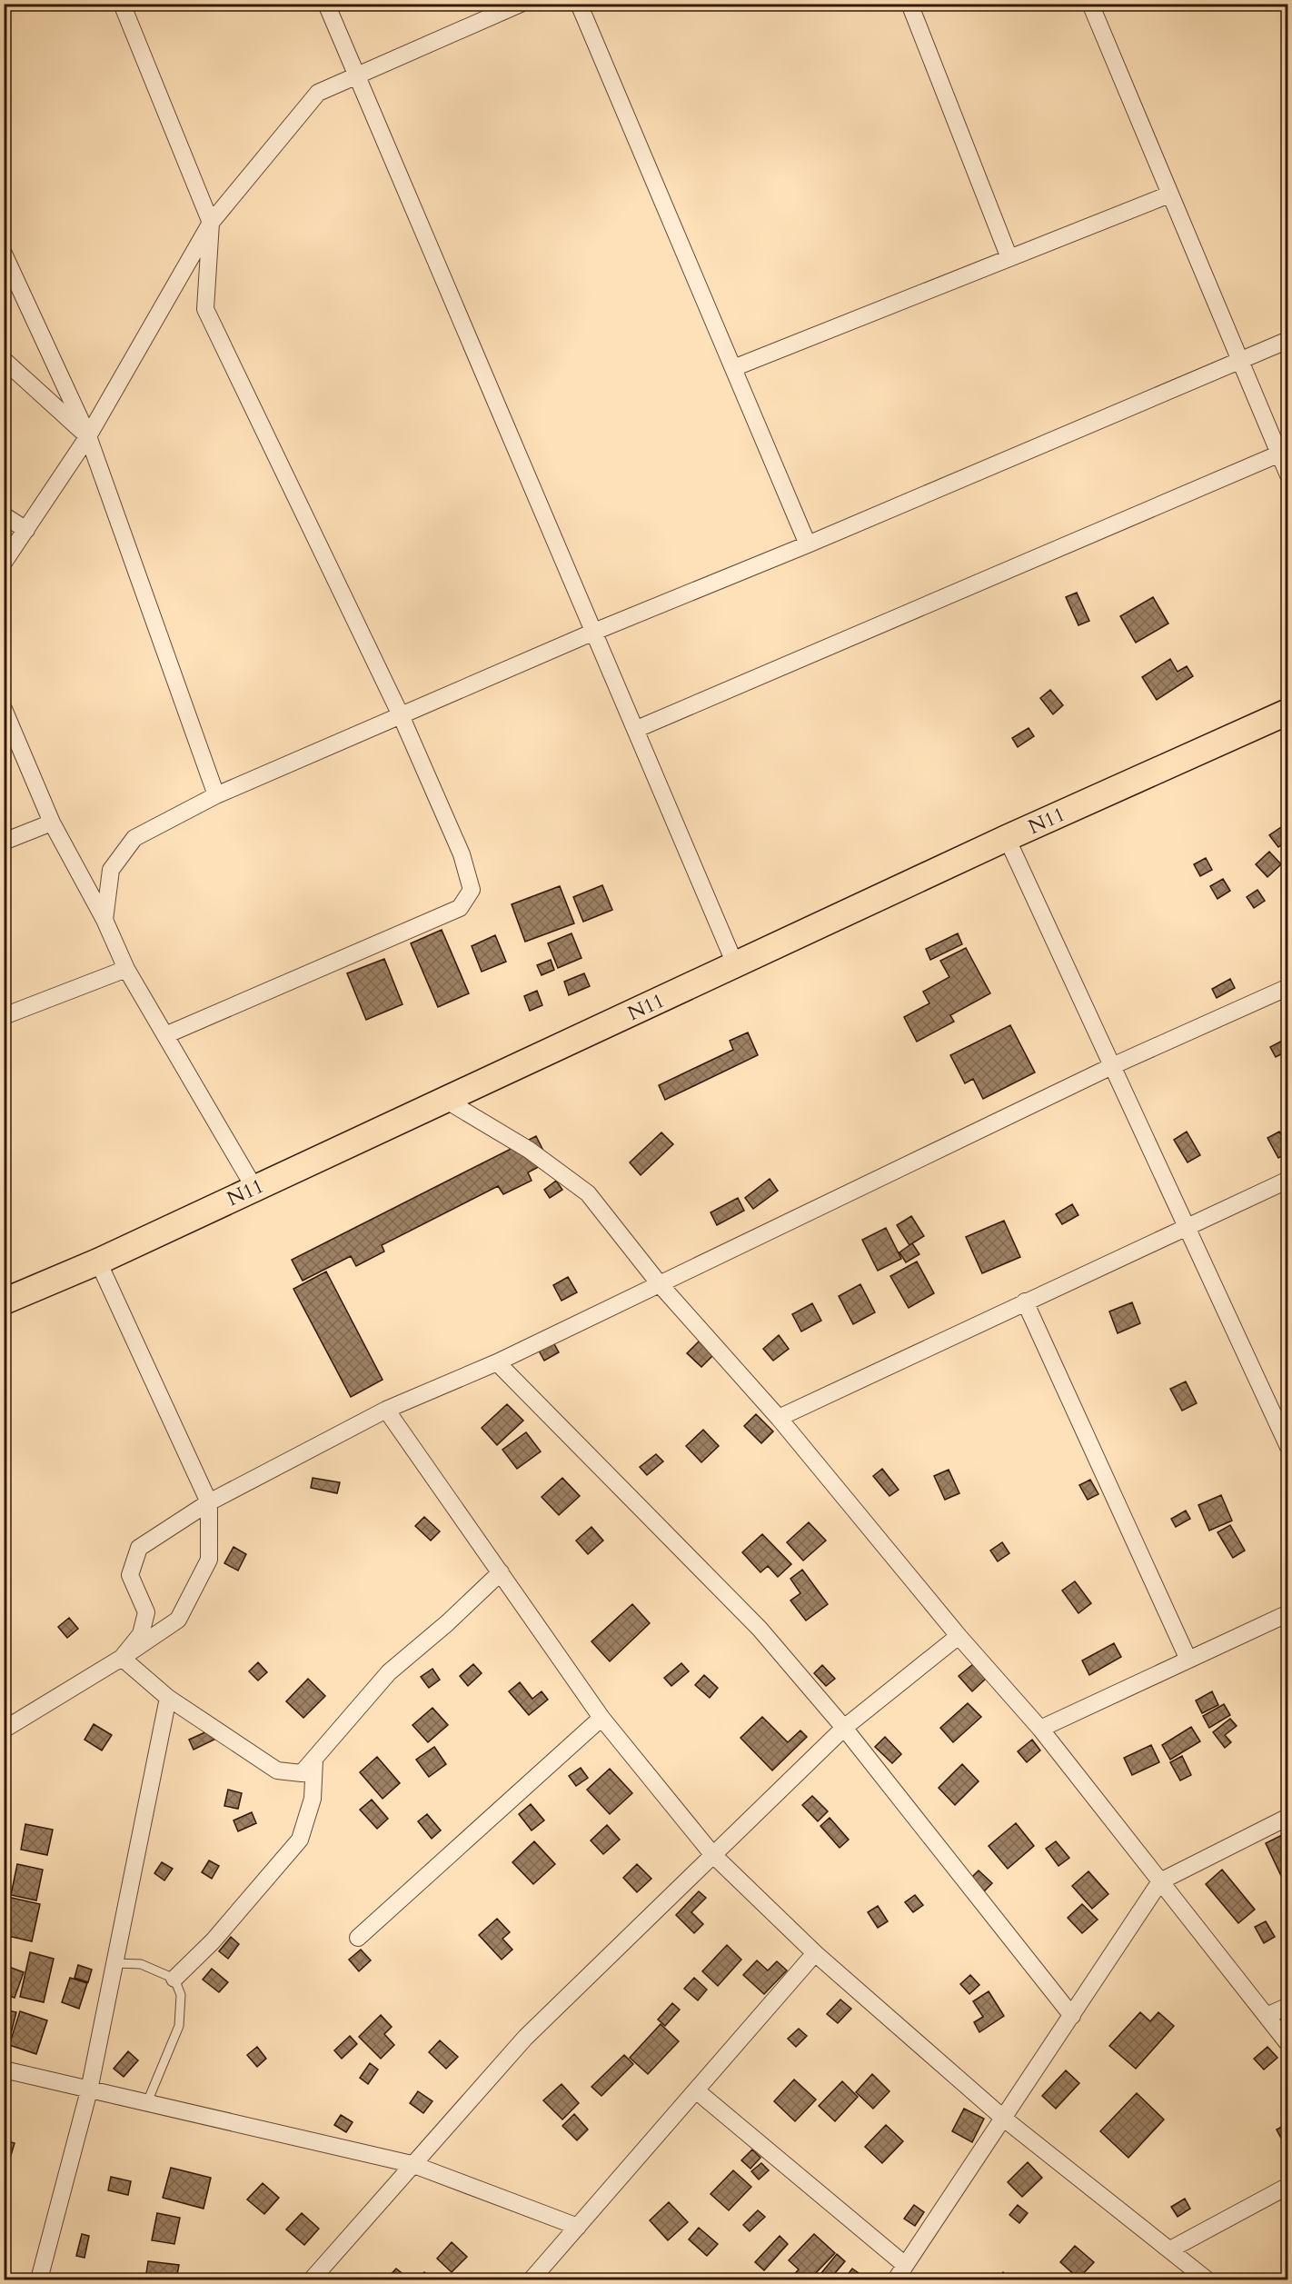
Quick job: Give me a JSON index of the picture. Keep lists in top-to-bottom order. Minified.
{"streets":{"main road":["N11"]}}
